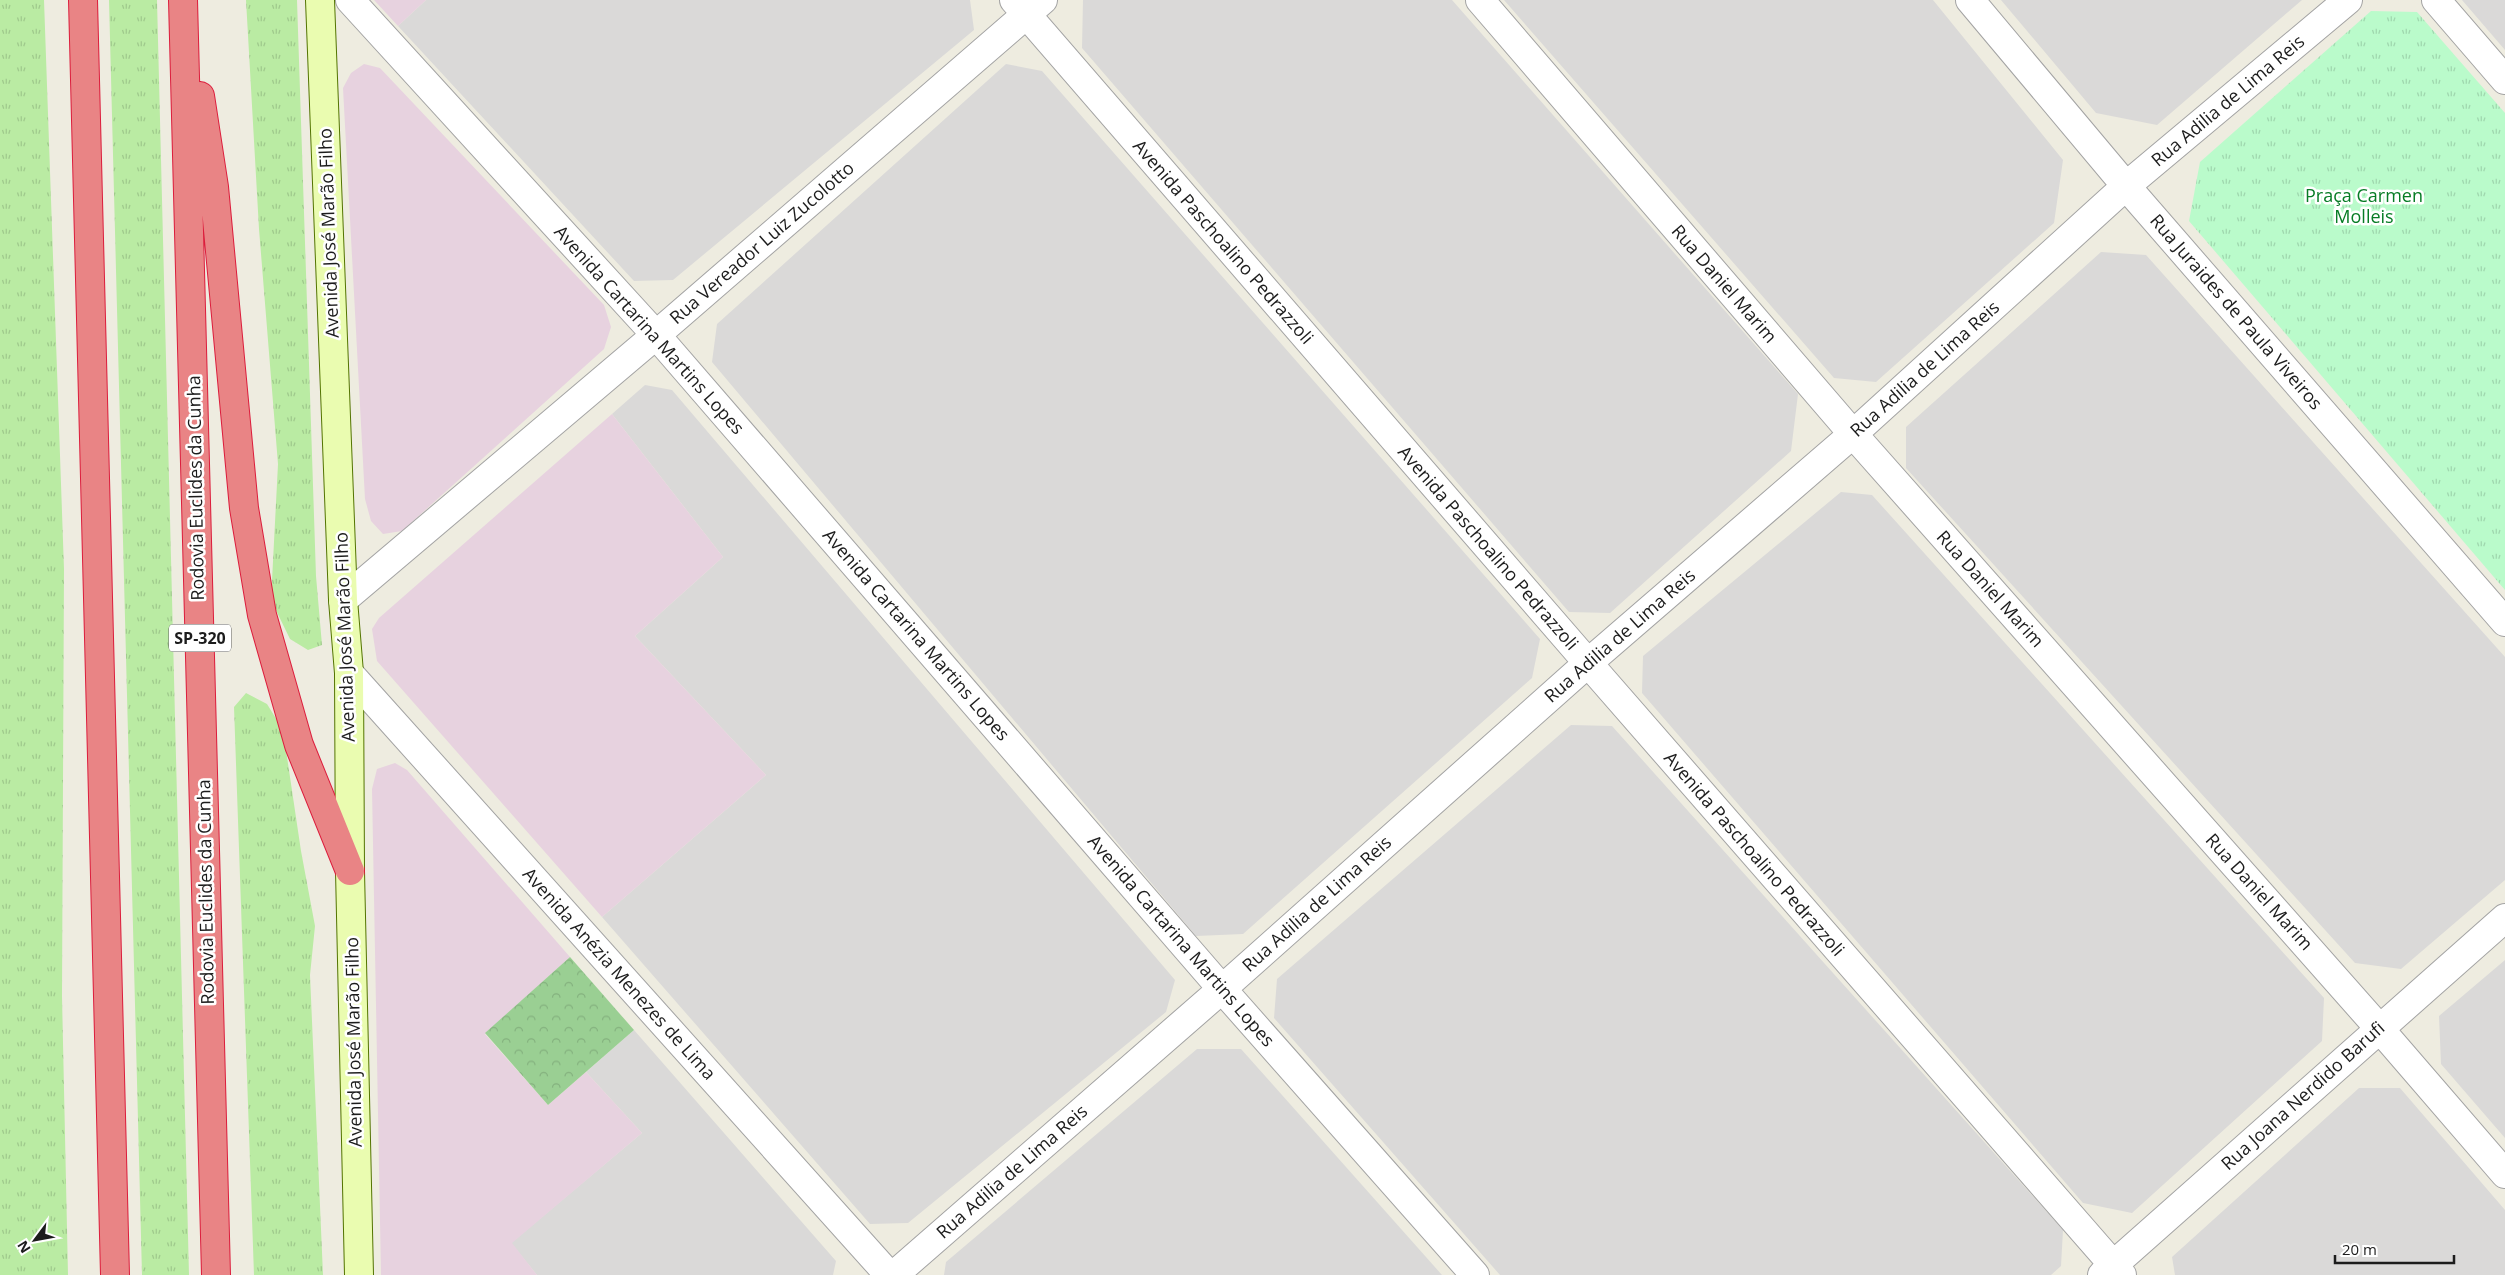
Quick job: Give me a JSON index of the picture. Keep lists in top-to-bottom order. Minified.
{"streets":{"highway":["Rodovia Euclides da Cunha","SP-320"],"main road":["Avenida José Marão Filho"],"street":["Rua Adilia de Lima Reis","Avenida Paschoalino Pedrazzoli","Rua Vereador Luiz Zucolotto","Rua Daniel Marim","Rua Juraides de Paula Viveiros","Avenida Cartarina Martins Lopes","Avenida Anézia Menezes de Lima","Rua Joana Nerdido Barufi"]},"crossings":[["Rua Adilia de Lima Reis","Avenida Paschoalino Pedrazzoli"],["Rua Adilia de Lima Reis","Rua Daniel Marim"],["Rua Adilia de Lima Reis","Rua Juraides de Paula Viveiros"],["Rua Adilia de Lima Reis","Avenida Cartarina Martins Lopes"],["Avenida José Marão Filho","Rua Vereador Luiz Zucolotto"],["Avenida José Marão Filho","Avenida Anézia Menezes de Lima"],["Avenida Paschoalino Pedrazzoli","Rua Vereador Luiz Zucolotto"],["Avenida Paschoalino Pedrazzoli","Rua Joana Nerdido Barufi"],["Rua Vereador Luiz Zucolotto","Avenida Cartarina Martins Lopes"],["Rua Daniel Marim","Rua Joana Nerdido Barufi"]],"parks":["Praça Carmen Molleis"],"scale_bar":"20 m","north":"bottom left"}
